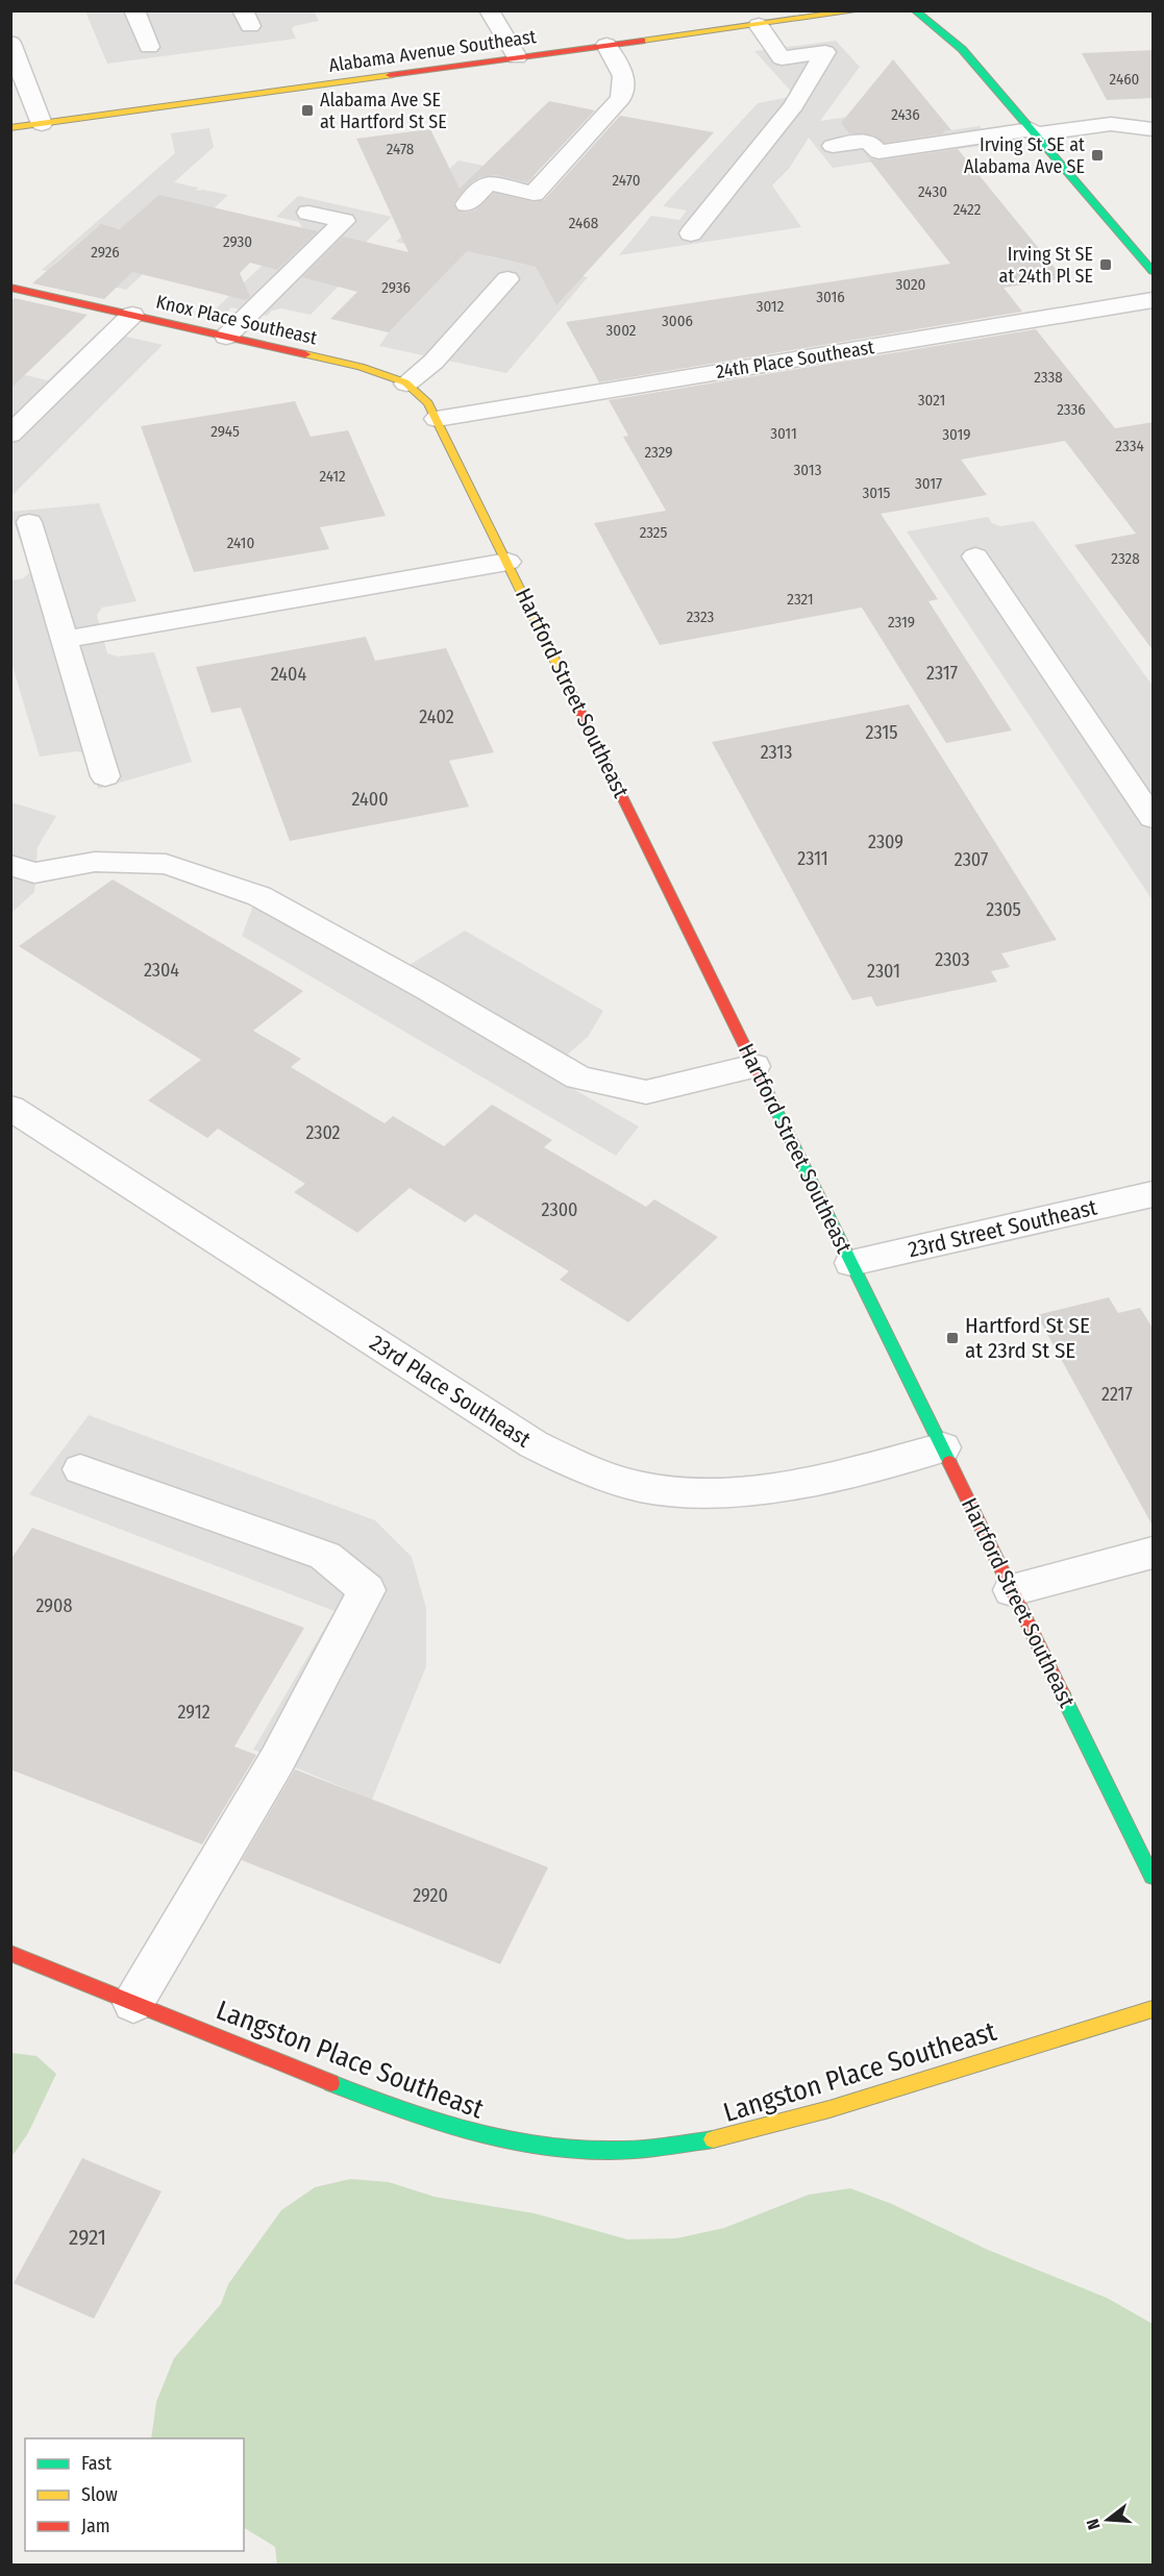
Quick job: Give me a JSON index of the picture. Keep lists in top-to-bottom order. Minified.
{"streets":{"street":["Alabama Avenue Southeast","Knox Place Southeast","24th Place Southeast","Hartford Street Southeast","23rd Street Southeast","23rd Place Southeast","Langston Place Southeast"]},"crossings":[["Knox Place Southeast","24th Place Southeast"],["Knox Place Southeast","Hartford Street Southeast"],["24th Place Southeast","Hartford Street Southeast"],["Hartford Street Southeast","23rd Street Southeast"],["Hartford Street Southeast","23rd Place Southeast"]],"places":{"transit":["Alabama Ave SE at Hartford St SE","Irving St SE at Alabama Ave SE","Irving St SE at 24th Pl SE","Hartford St SE at 23rd St SE"]},"house_numbers":["2460","2436","2478","2470","2430","2422","2468","2930","2926","3020","2936","3016","3012","3006","3002","2338","3021","2336","2945","3011","3019","2334","2329","3013","2412","3017","3015","2325","2410","2328","2321","2323","2319","2317","2404","2402","2315","2313","2400","2309","2311","2307","2305","2303","2304","2301","2302","2300","2217","2908","2912","2920","2921"],"legend":["Fast","Slow","Jam"],"north":"left"}
